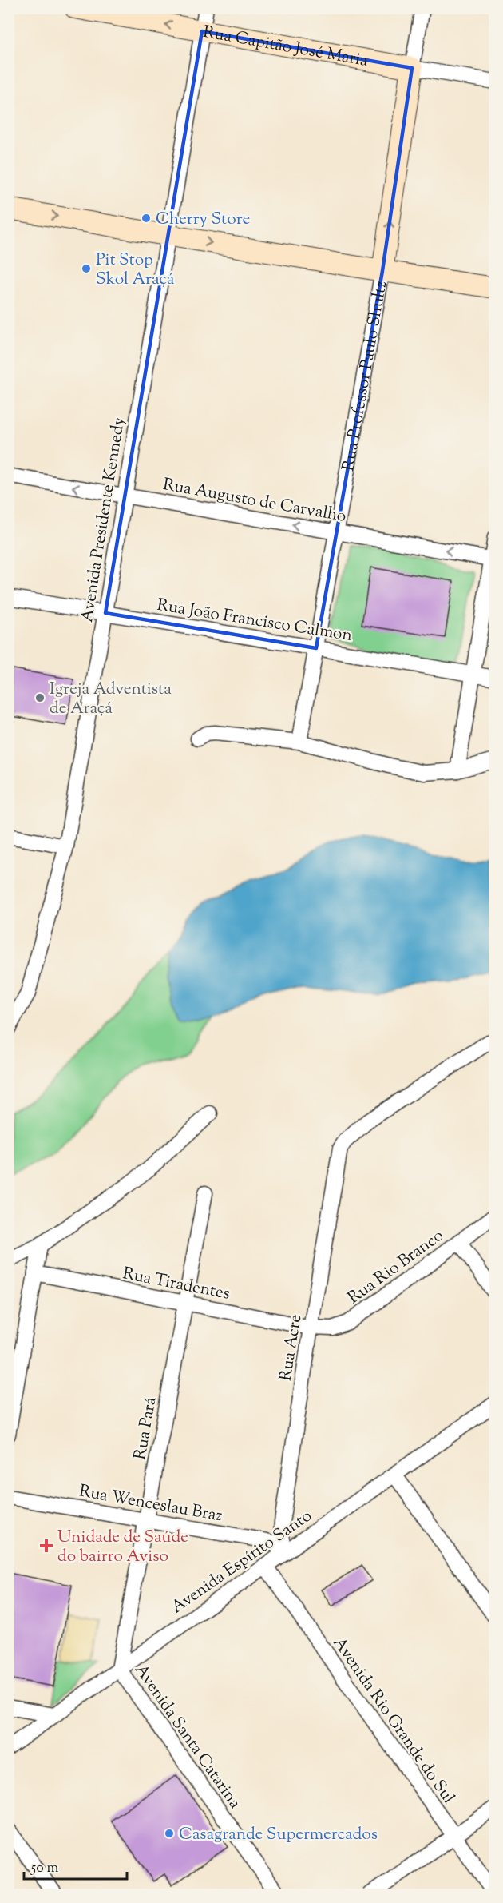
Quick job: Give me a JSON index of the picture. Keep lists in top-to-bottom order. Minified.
{"streets":{"main road":["Rua Capitão José Maria","Rua Professor Paulo Shultz"],"street":["Rua Augusto de Carvalho","Avenida Presidente Kennedy","Rua João Francisco Calmon","Rua Rio Branco","Rua Tiradentes","Rua Acre","Rua Pará","Rua Wenceslau Braz","Avenida Espírito Santo","Avenida Rio Grande do Sul","Avenida Santa Catarina"]},"crossings":[["Rua Capitão José Maria","Rua Professor Paulo Shultz"],["Rua Capitão José Maria","Avenida Presidente Kennedy"],["Rua Professor Paulo Shultz","Rua Augusto de Carvalho"],["Rua Professor Paulo Shultz","Rua João Francisco Calmon"],["Rua Augusto de Carvalho","Avenida Presidente Kennedy"],["Avenida Presidente Kennedy","Rua João Francisco Calmon"],["Rua Rio Branco","Rua Tiradentes"],["Rua Rio Branco","Rua Acre"],["Rua Tiradentes","Rua Acre"],["Rua Tiradentes","Rua Pará"],["Rua Acre","Rua Wenceslau Braz"],["Rua Acre","Avenida Espírito Santo"],["Rua Pará","Rua Wenceslau Braz"],["Rua Pará","Avenida Espírito Santo"],["Rua Pará","Avenida Santa Catarina"],["Rua Wenceslau Braz","Avenida Espírito Santo"],["Avenida Espírito Santo","Avenida Rio Grande do Sul"],["Avenida Espírito Santo","Avenida Santa Catarina"]],"one_way":["Rua Capitão José Maria","Rua Augusto de Carvalho"],"places":{"other":["Cherry Store","Pit Stop Skol Araçá","Igreja Adventista de Araçá","Casagrande Supermercados"],"health":["Unidade de Saúde do bairro Aviso"]},"scale_bar":"50 m"}
